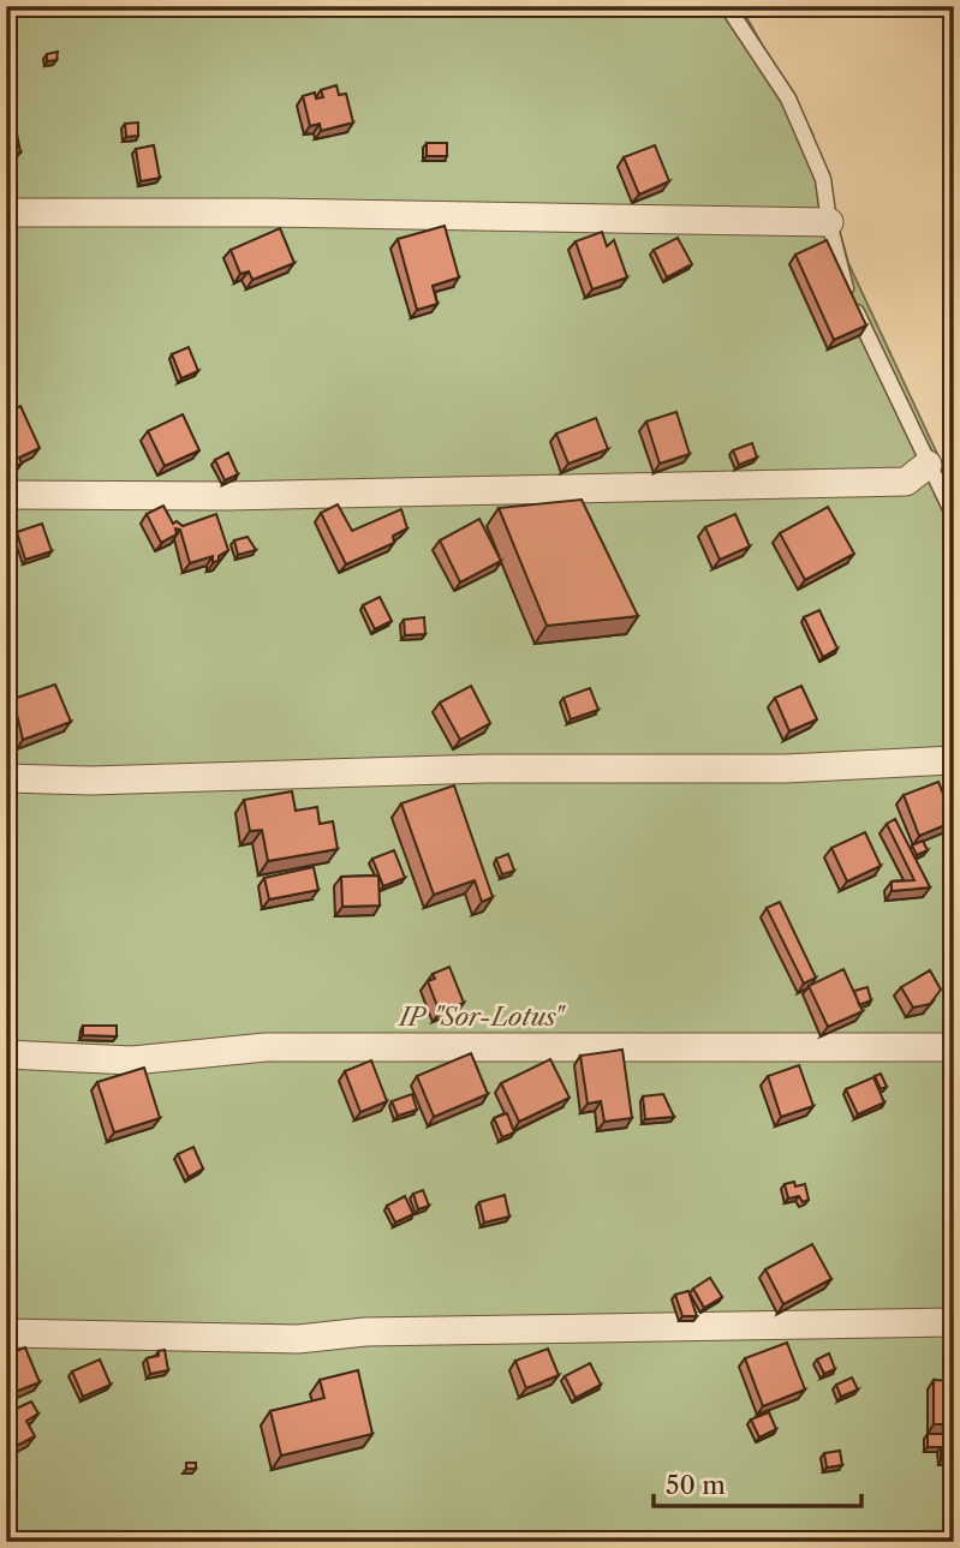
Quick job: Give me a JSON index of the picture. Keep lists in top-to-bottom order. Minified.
{"parks":["IP \"Sor-Lotus\""],"scale_bar":"50 m"}
